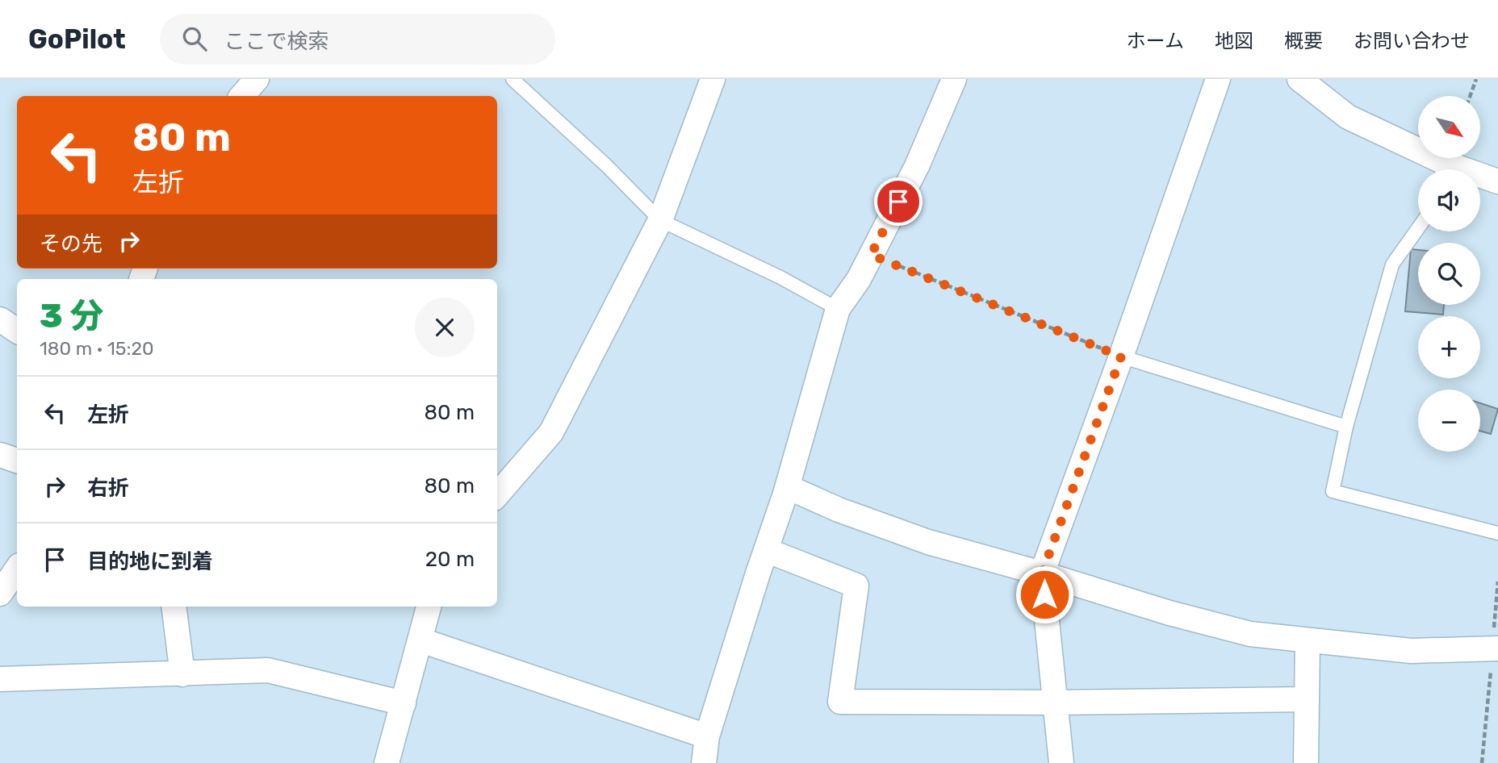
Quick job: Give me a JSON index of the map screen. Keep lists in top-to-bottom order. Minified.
{"north":"bottom right","page":{"header":"GoPilot","search":"ここで検索","nav":["ホーム","地図","概要","お問い合わせ"],"map_buttons":["+","−"],"turn":["80 m","左折"],"then":"その先","heading":["3 分","180 m · 15:20"],"list":[{"name":"左折","value":"80 m"},{"name":"右折","value":"80 m"},{"name":"目的地に到着","value":"20 m"}]}}
